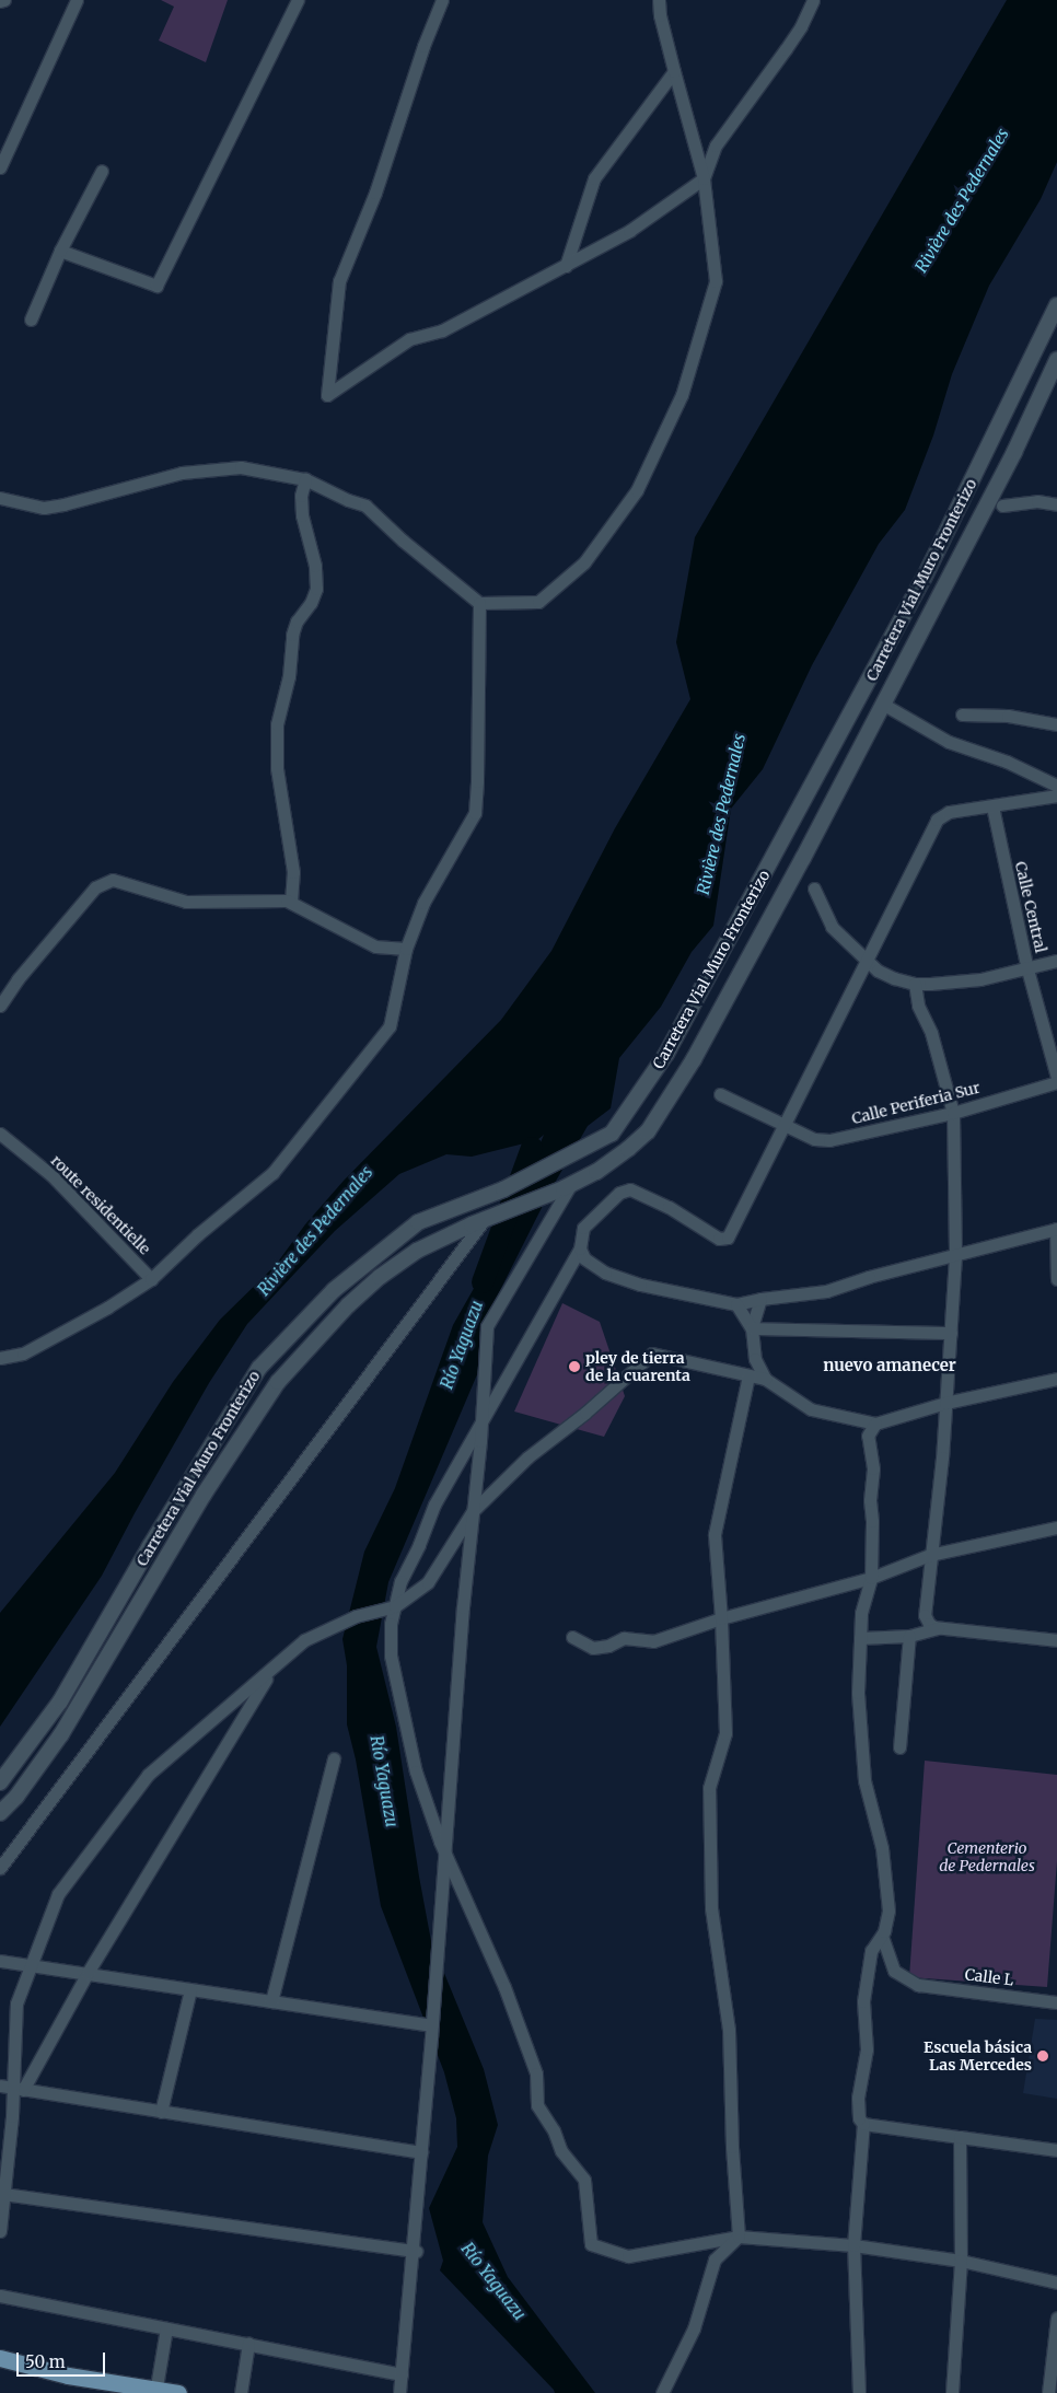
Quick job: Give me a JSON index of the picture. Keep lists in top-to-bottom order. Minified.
{"streets":{"street":["Carretera Vial Muro Fronterizo","Calle Central","Calle Periferia Sur","route residentielle","Calle L"]},"districts":["nuevo amanecer"],"water":["Rivière des Pedernales","Río Yaguazu"],"parks":["Cementerio de Pedernales"],"places":["pley de tierra de la cuarenta","Escuela básica Las Mercedes"],"scale_bar":"50 m"}
